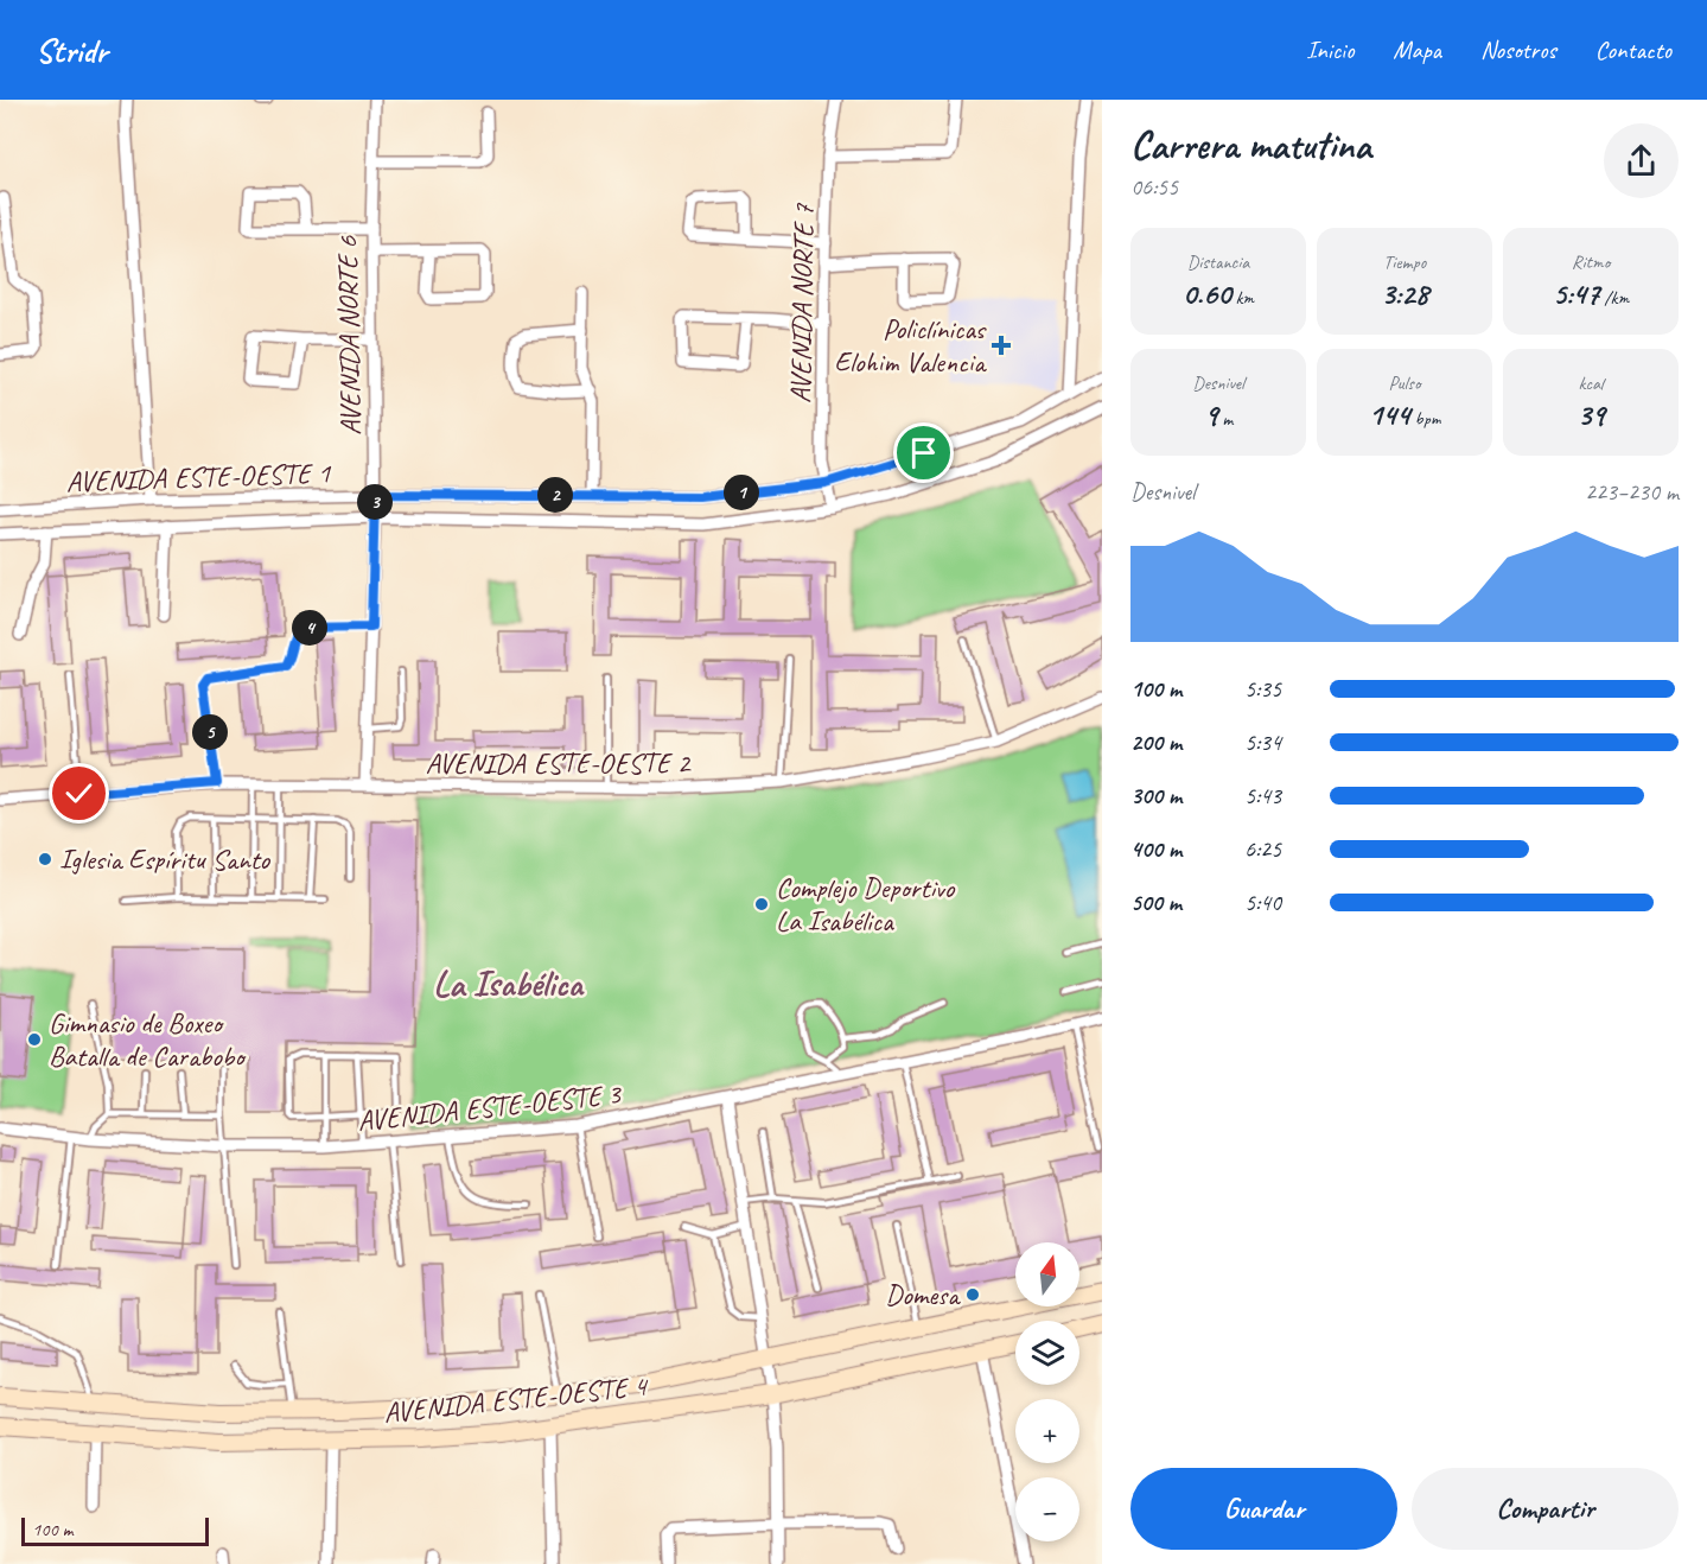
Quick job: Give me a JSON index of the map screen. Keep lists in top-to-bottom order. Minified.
{"streets":{"main road":["AVENIDA ESTE-OESTE 4"],"street":["AVENIDA NORTE 7","AVENIDA NORTE 6","AVENIDA ESTE-OESTE 1","AVENIDA ESTE-OESTE 2","AVENIDA ESTE-OESTE 3"]},"crossings":[["AVENIDA NORTE 7","AVENIDA ESTE-OESTE 1"],["AVENIDA NORTE 6","AVENIDA ESTE-OESTE 1"],["AVENIDA NORTE 6","AVENIDA ESTE-OESTE 2"]],"districts":["La Isabélica"],"places":{"health":["Policlínicas Elohim Valencia"],"other":["Iglesia Espíritu Santo","Complejo Deportivo La Isabélica","Gimnasio de Boxeo Batalla de Carabobo","Domesa"]},"scale_bar":"100 m","north":"top","page":{"header":"Stridr","nav":["Inicio","Mapa","Nosotros","Contacto"],"heading":["Carrera matutina","06:55"],"stats":[["Distancia","0.60 km"],["Tiempo","3:28"],["Ritmo","5:47 /km"],["Desnivel","9 m"],["Pulso","144 bpm"],["kcal","39"]],"chart":["Desnivel","223–230 m"],"pins":["1","2","3","4","5"],"list":[{"name":"100 m","note":"5:35"},{"name":"200 m","note":"5:34"},{"name":"300 m","note":"5:43"},{"name":"400 m","note":"6:25"},{"name":"500 m","note":"5:40"}],"map_buttons":["+","−"],"buttons":["Guardar","Compartir"],"scale":"100 m"}}
